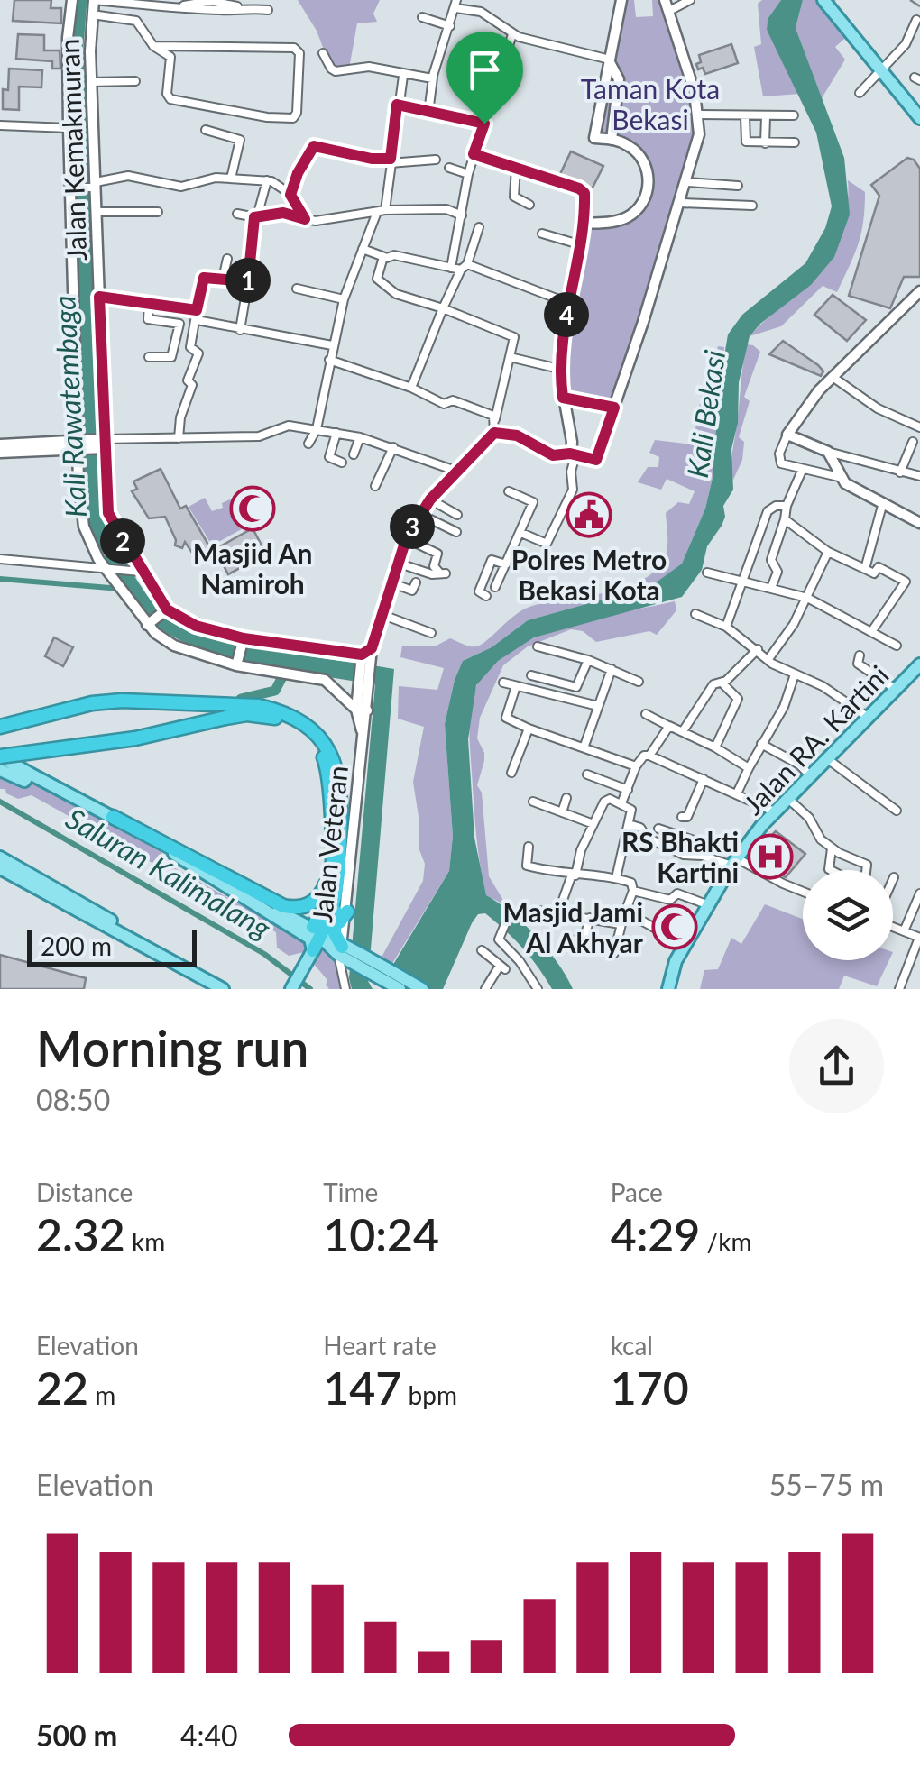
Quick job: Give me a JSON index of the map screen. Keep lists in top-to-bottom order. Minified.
{"streets":{"main road":["Jalan RA. Kartini"],"street":["Jalan Kemakmuran","Jalan Veteran"]},"crossings":[["Jalan Kemakmuran","Jalan Veteran"]],"water":["Kali Rawatembaga","Kali Bekasi","Saluran Kalimalang"],"parks":["Taman Kota Bekasi"],"places":{"mosque":["Masjid An Namiroh","Masjid Jami Al Akhyar"],"public building":["Polres Metro Bekasi Kota"],"hospital":["RS Bhakti Kartini"]},"scale_bar":"200 m","page":{"pins":["1","4","3","2"],"scale":"200 m","heading":["Morning run","08:50"],"stats":[["Distance","2.32 km"],["Time","10:24"],["Pace","4:29 /km"],["Elevation","22 m"],["Heart rate","147 bpm"],["kcal","170"]],"chart":["Elevation","55–75 m"],"list":[{"name":"500 m","note":"4:40"}]}}
